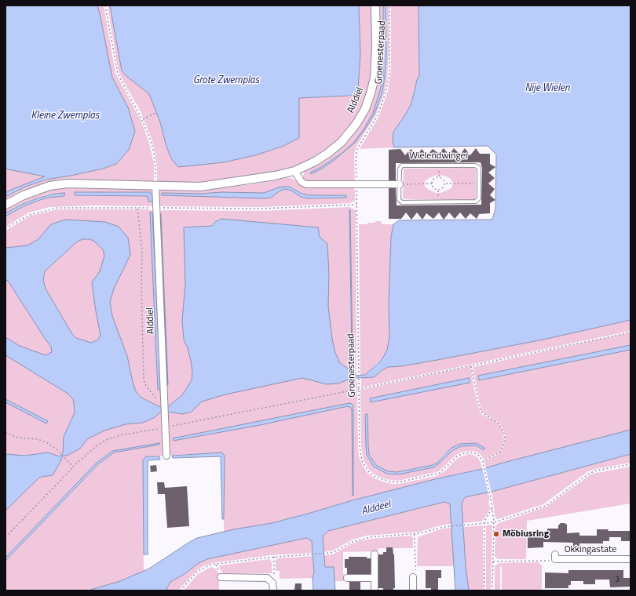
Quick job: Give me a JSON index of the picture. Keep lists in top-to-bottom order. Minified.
{"streets":{"street":["Alddiel","Okkingastate"],"lane":["Wielendwinger"],"path":["Groenesterpaad"]},"water":["Grote Zwemplas","Nije Wielen","Kleine Zwemplas","Alddeel"],"places":["Möbiusring"],"house_numbers":["3"]}
